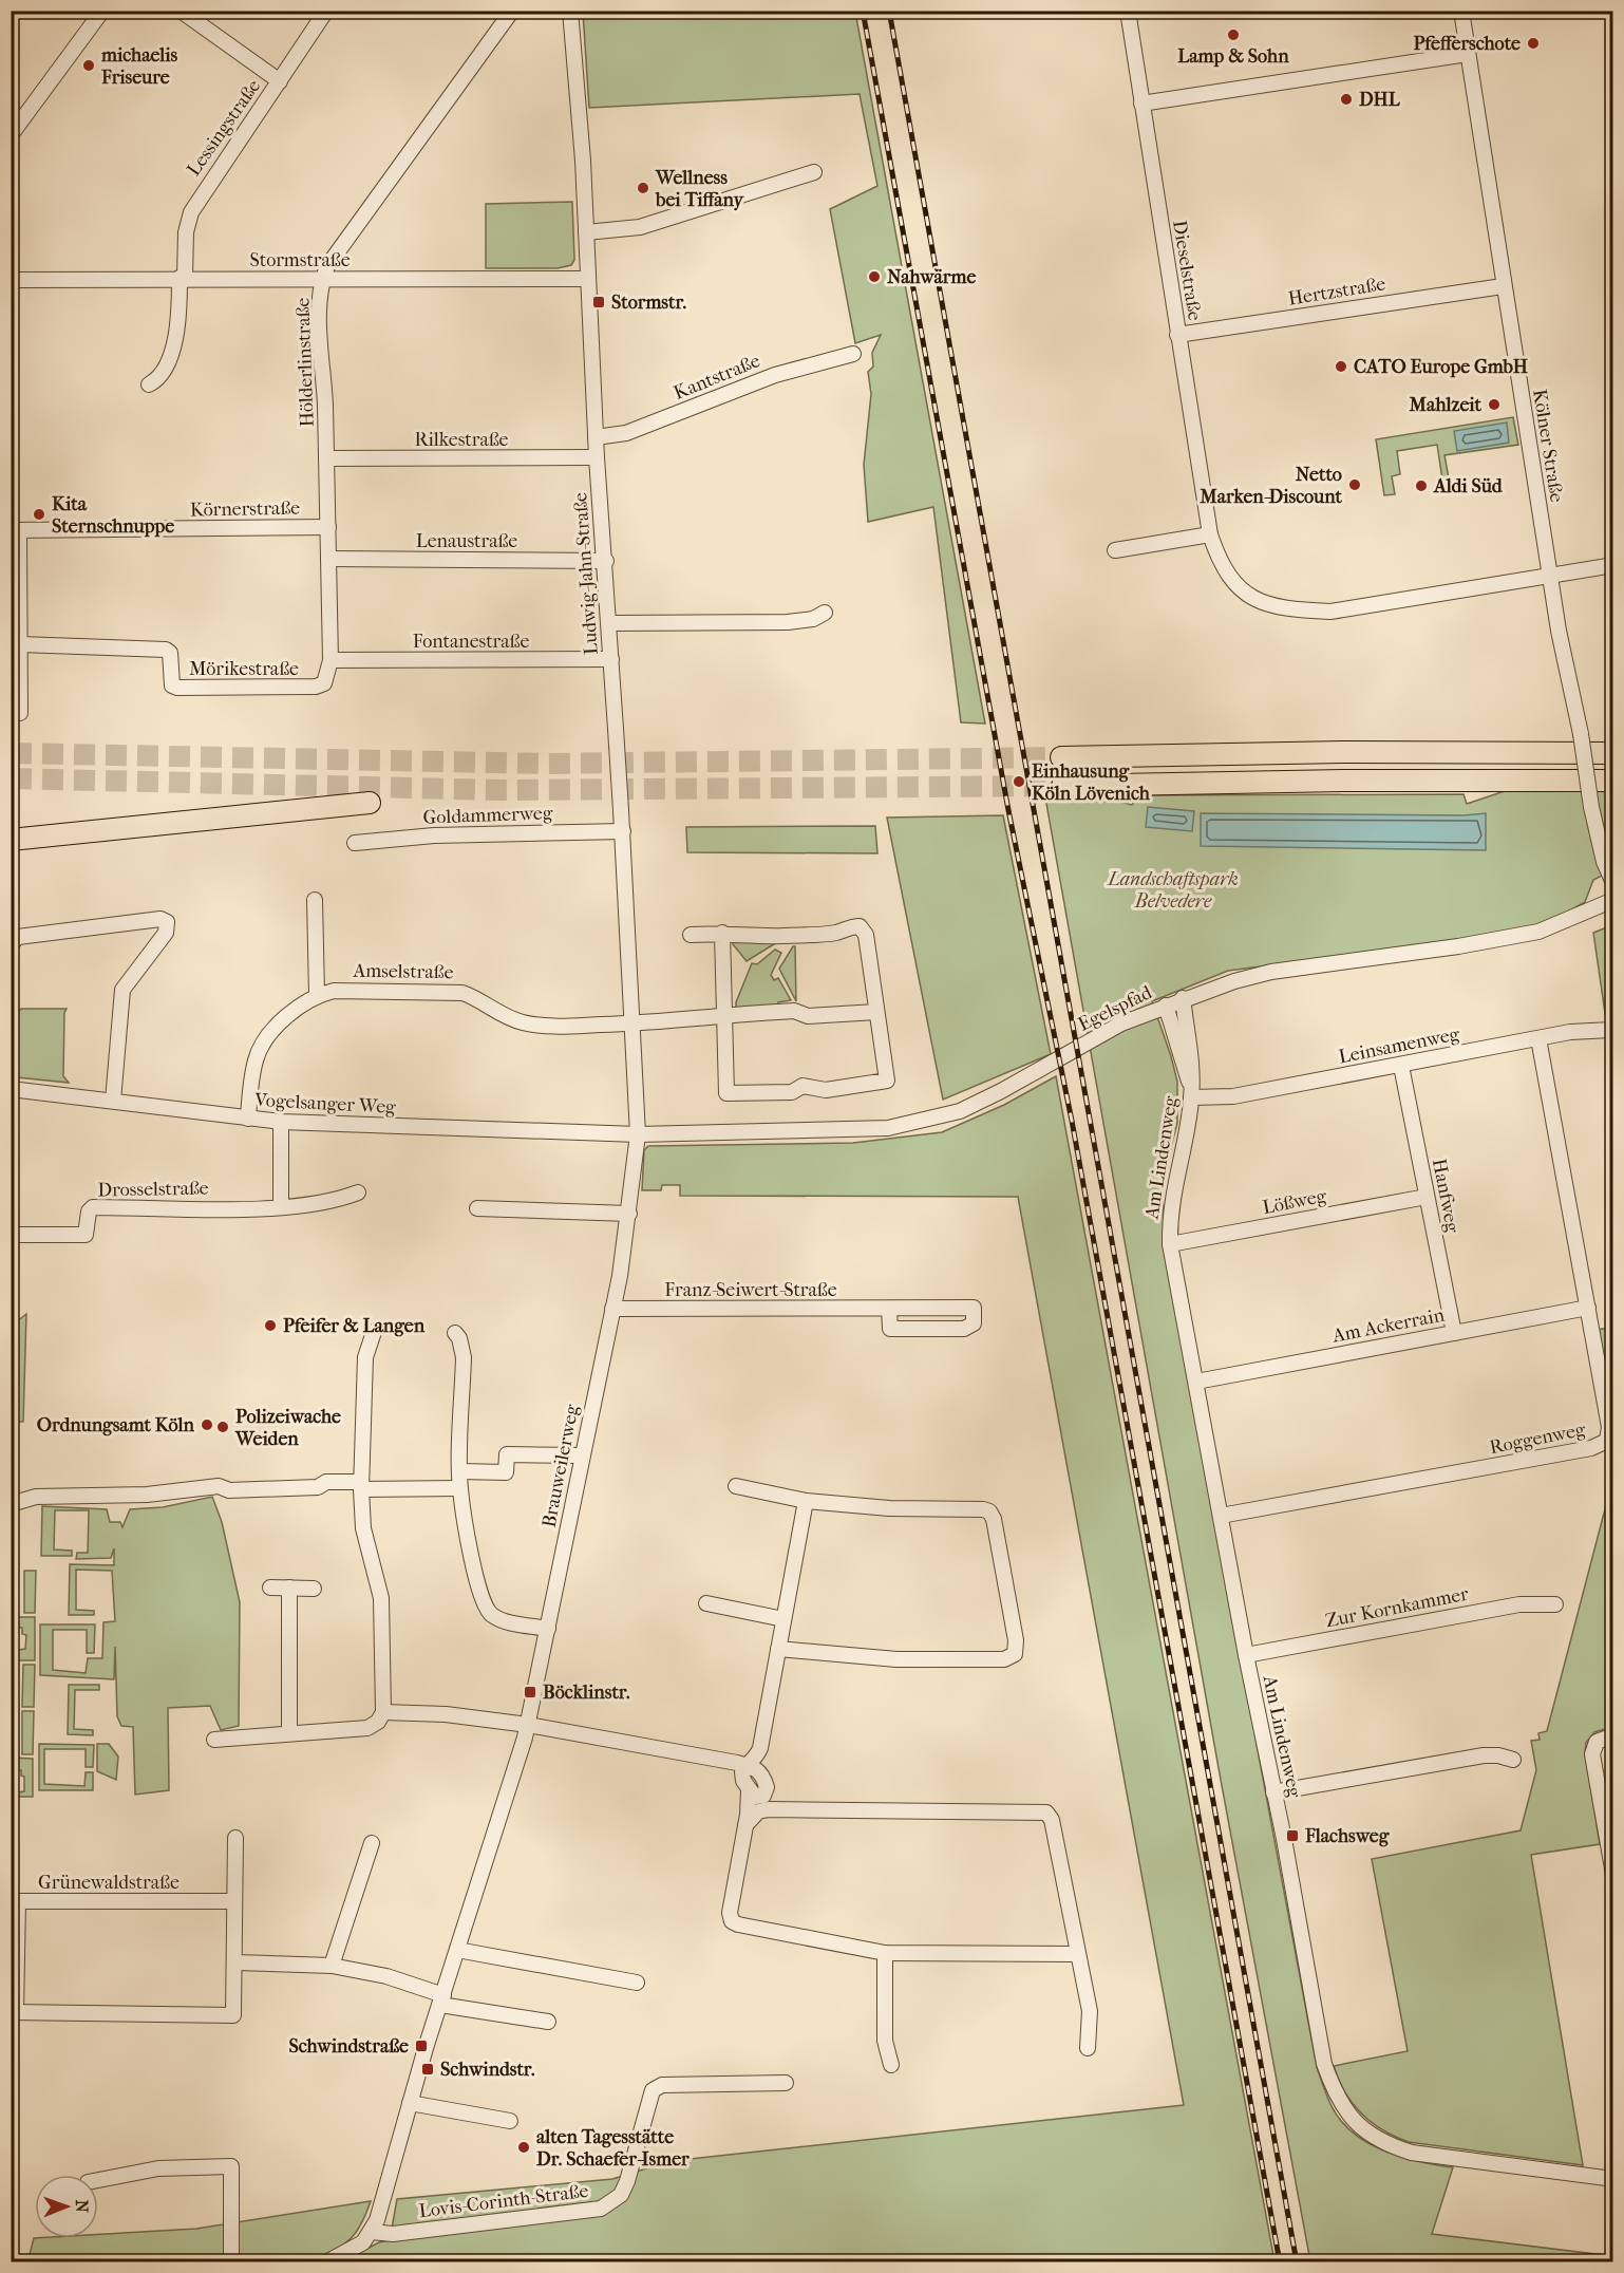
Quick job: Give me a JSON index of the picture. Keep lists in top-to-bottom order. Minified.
{"streets":{"street":["Lessingstraße","Stormstraße","Dieselstraße","Hertzstraße","Hölderlinstraße","Kantstraße","Rilkestraße","Kölner Straße","Körnerstraße","Lenaustraße","Ludwig-Jahn-Straße","Fontanestraße","Mörikestraße","Goldammerweg","Amselstraße","Egelspfad","Leinsamenweg","Vogelsanger Weg","Am Lindenweg","Drosselstraße","Hanfweg","Lößweg","Franz-Seiwert-Straße","Am Ackerrain","Roggenweg","Brauweilerweg","Zur Kornkammer","Grünewaldstraße","Lovis-Corinth-Straße"]},"crossings":[["Lessingstraße","Stormstraße"],["Stormstraße","Hölderlinstraße"],["Stormstraße","Ludwig-Jahn-Straße"],["Dieselstraße","Hertzstraße"],["Dieselstraße","Kölner Straße"],["Hertzstraße","Kölner Straße"],["Hölderlinstraße","Rilkestraße"],["Hölderlinstraße","Körnerstraße"],["Hölderlinstraße","Lenaustraße"],["Hölderlinstraße","Fontanestraße"],["Hölderlinstraße","Mörikestraße"],["Kantstraße","Ludwig-Jahn-Straße"],["Rilkestraße","Ludwig-Jahn-Straße"],["Lenaustraße","Ludwig-Jahn-Straße"],["Ludwig-Jahn-Straße","Fontanestraße"],["Ludwig-Jahn-Straße","Goldammerweg"],["Ludwig-Jahn-Straße","Amselstraße"],["Ludwig-Jahn-Straße","Egelspfad"],["Ludwig-Jahn-Straße","Vogelsanger Weg"],["Ludwig-Jahn-Straße","Brauweilerweg"],["Fontanestraße","Mörikestraße"],["Amselstraße","Vogelsanger Weg"],["Egelspfad","Vogelsanger Weg"],["Egelspfad","Am Lindenweg"],["Egelspfad","Brauweilerweg"],["Leinsamenweg","Am Lindenweg"],["Leinsamenweg","Hanfweg"],["Leinsamenweg","Roggenweg"],["Vogelsanger Weg","Brauweilerweg"],["Am Lindenweg","Lößweg"],["Am Lindenweg","Am Ackerrain"],["Am Lindenweg","Roggenweg"],["Am Lindenweg","Zur Kornkammer"],["Hanfweg","Lößweg"],["Hanfweg","Am Ackerrain"],["Franz-Seiwert-Straße","Brauweilerweg"],["Am Ackerrain","Roggenweg"],["Brauweilerweg","Lovis-Corinth-Straße"]],"parks":["Landschaftspark Belvedere"],"places":{"other":["Lamp & Sohn","Pfefferschote","michaelis Friseure","DHL","Wellness bei Tiffany","Nahwärme","CATO Europe GmbH","Mahlzeit","Netto Marken-Discount","Aldi Süd","Kita Sternschnuppe","Einhausung Köln Lövenich","Pfeifer & Langen","Ordnungsamt Köln","Polizeiwache Weiden","alten Tagesstätte Dr. Schaefer-Ismer"],"transit":["Stormstr.","Böcklinstr.","Flachsweg","Schwindstraße","Schwindstr."]},"north":"right"}
